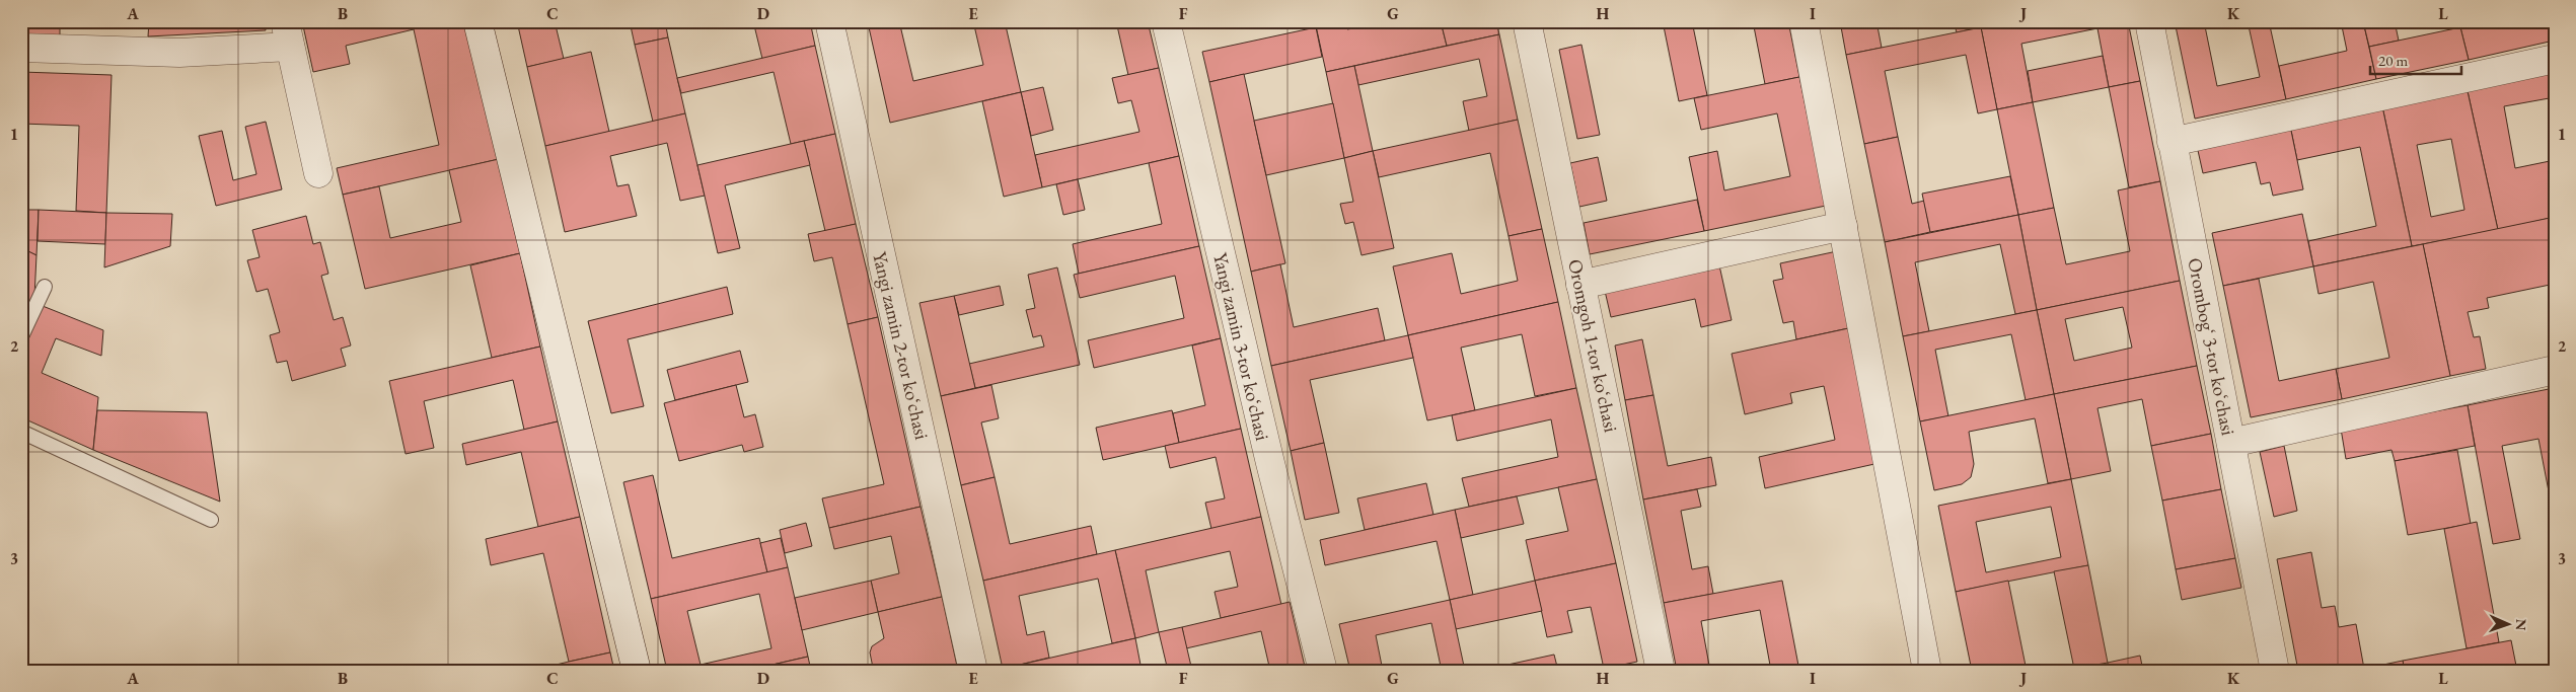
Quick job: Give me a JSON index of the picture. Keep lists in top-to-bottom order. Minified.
{"streets":{"street":["Yangi zamin 2-tor koʻchasi","Oromgoh 1-tor koʻchasi","Yangi zamin 3-tor koʻchasi","Orombogʻ 3-tor koʻchasi"]},"scale_bar":"20 m","north":"right","grid":{"columns":["A","B","C","D","E","F","G","H","I","J","K","L"],"rows":["1","2","3"]}}
